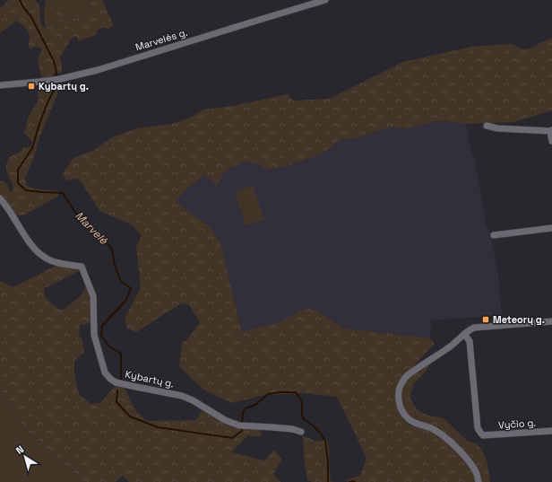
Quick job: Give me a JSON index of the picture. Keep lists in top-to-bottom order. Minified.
{"streets":{"street":["Marvelės g.","Kybartų g.","Vyčio g."]},"water":["Marvelė"],"places":{"transit":["Kybartų g.","Meteorų g."]},"north":"top left"}
